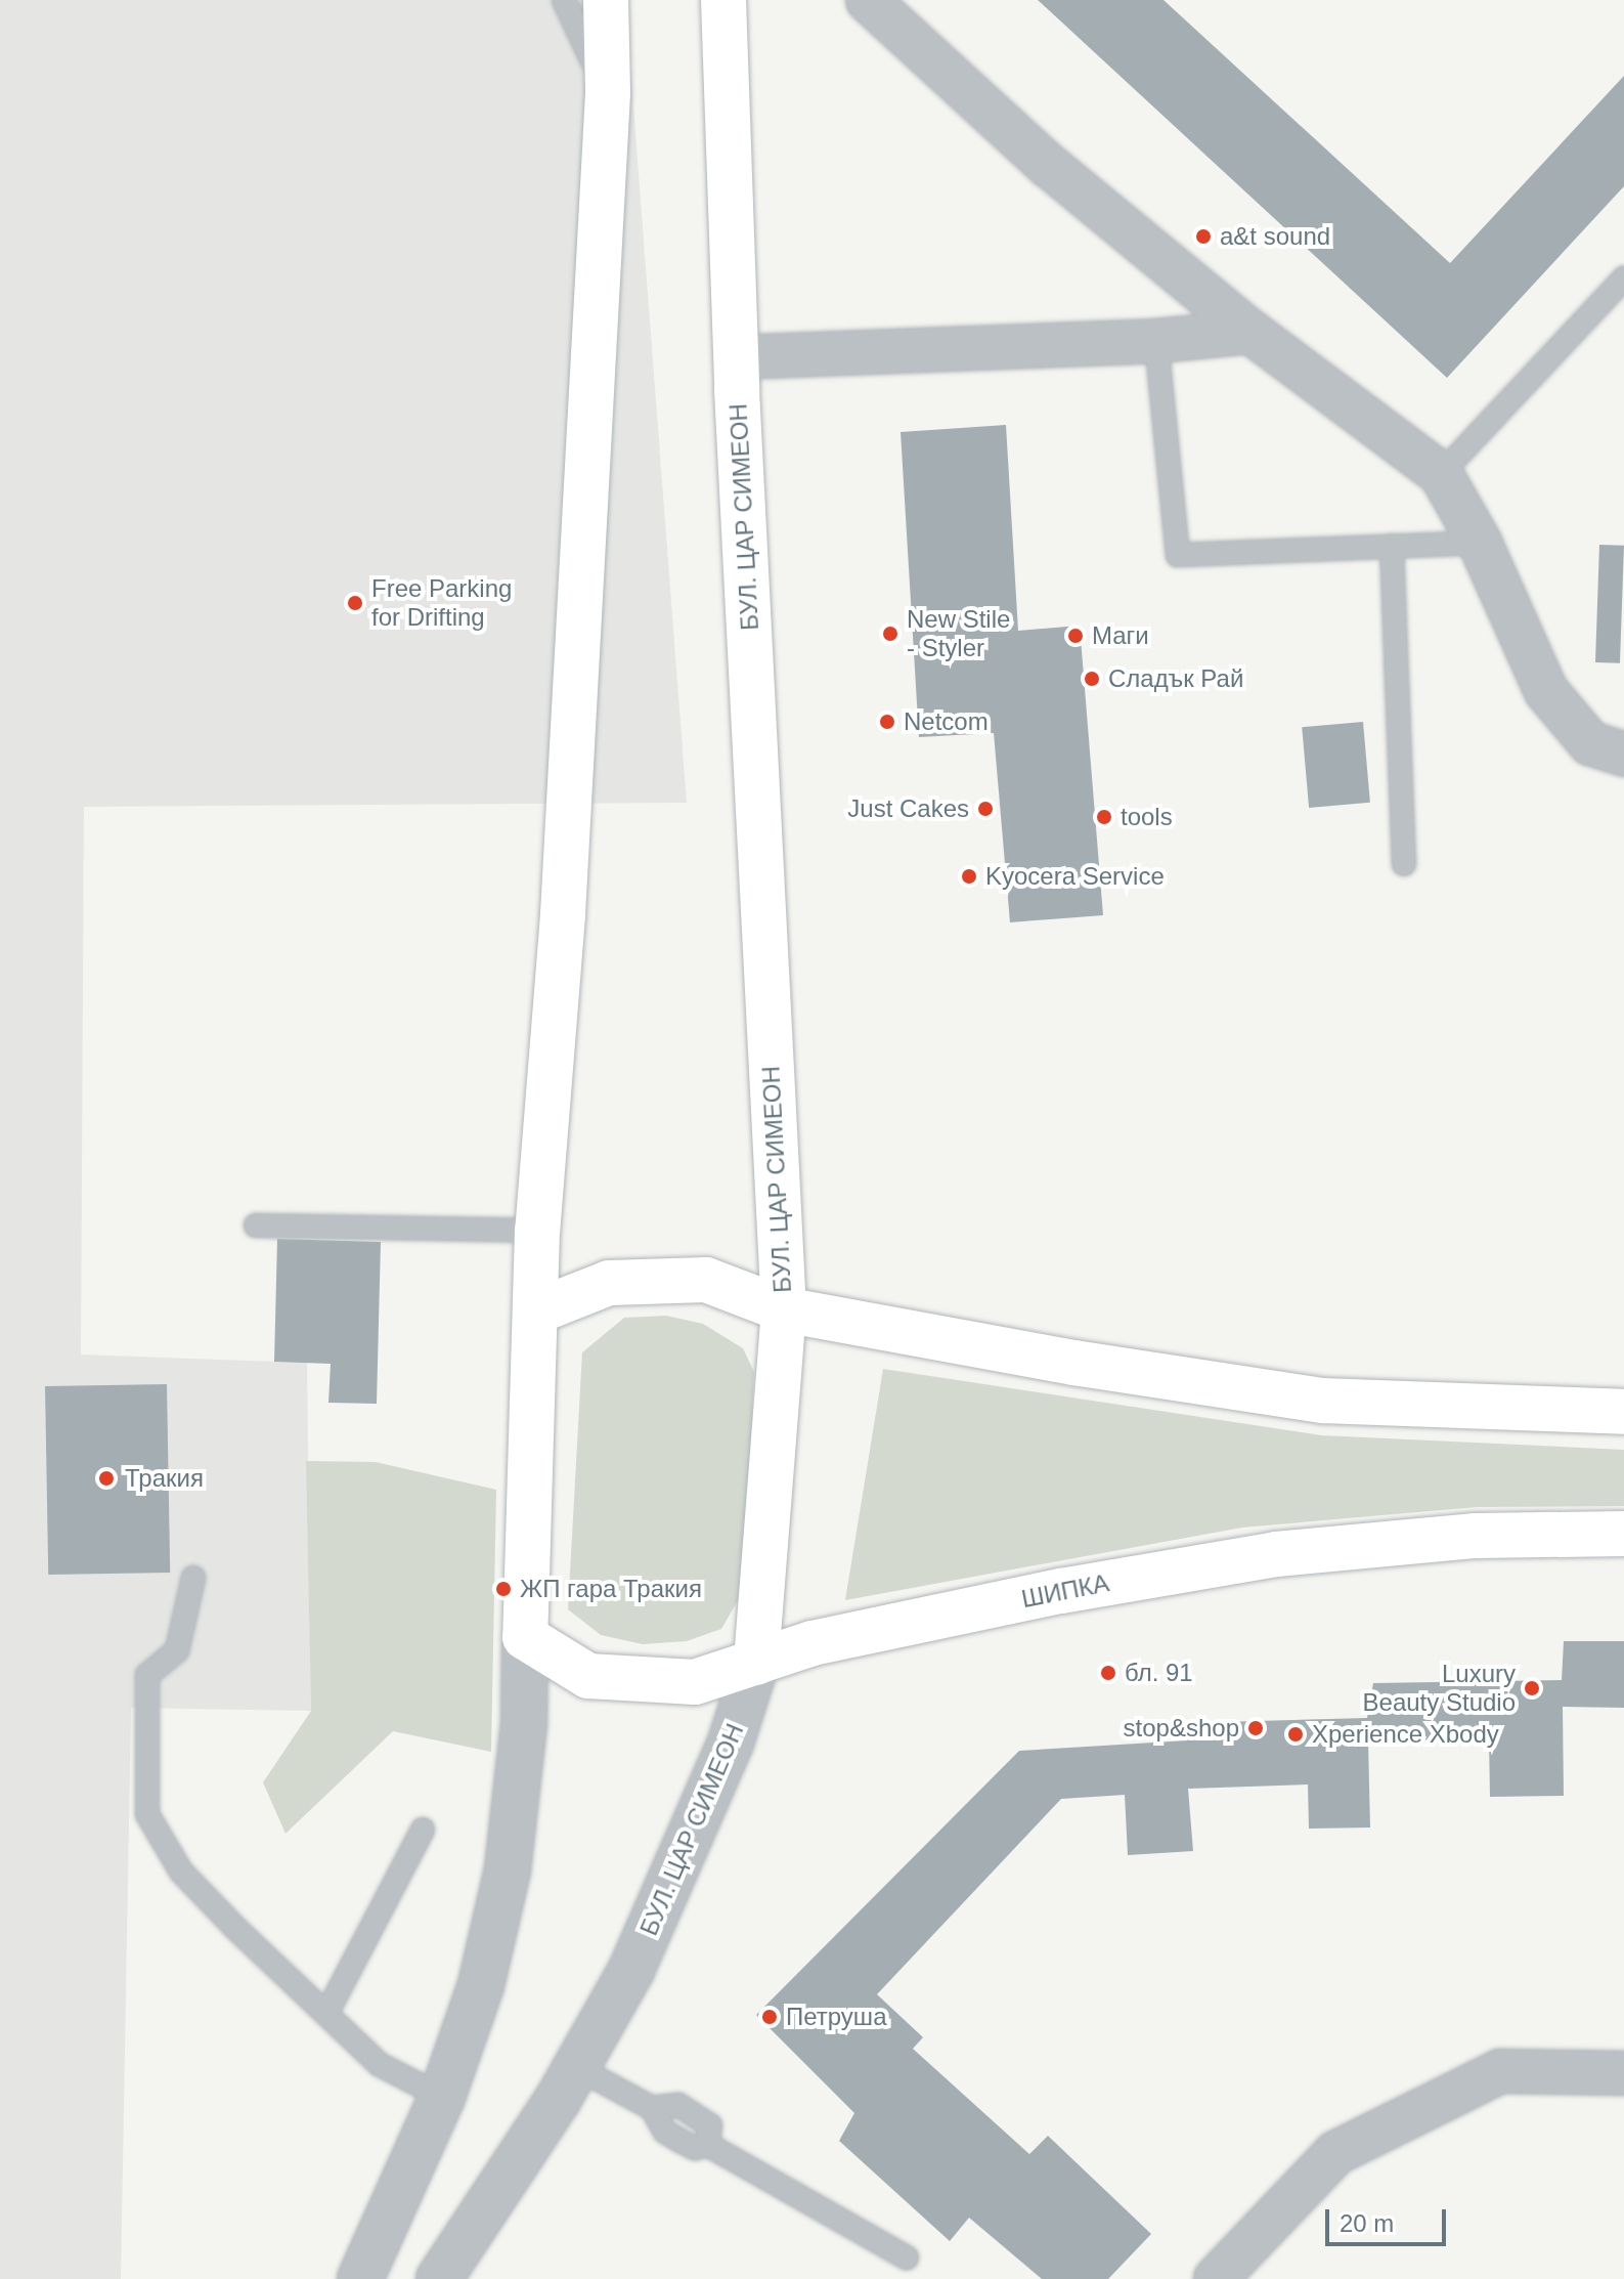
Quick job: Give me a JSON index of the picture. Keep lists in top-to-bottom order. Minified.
{"streets":{"main road":["БУЛ. ЦАР СИМЕОН","ШИПКА"]},"crossings":[["БУЛ. ЦАР СИМЕОН","ШИПКА"]],"places":["a&t sound","Free Parking for Drifting","New Stile - Styler","Маги","Сладък Рай","Netcom","Just Cakes","tools","Kyocera Service","Тракия","ЖП гара Тракия","бл. 91","Luxury Beauty Studio","stop&shop","Xperience Xbody","Петруша"],"scale_bar":"20 m"}
